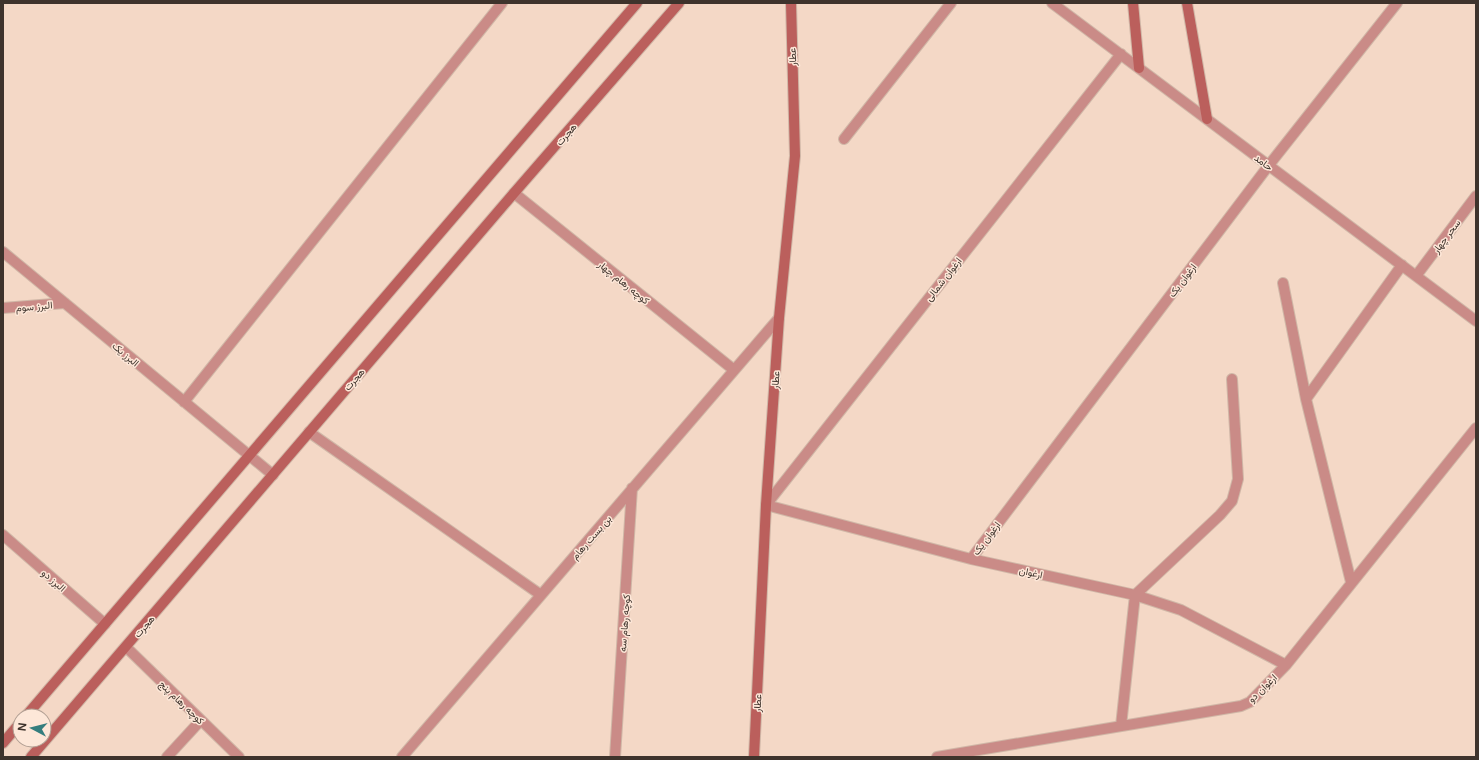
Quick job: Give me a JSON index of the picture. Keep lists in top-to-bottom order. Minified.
{"streets":{"street":["عطار","هجرت","حامد","سحر چهار","ارغوان شمالی","ارغوان یک","کوچه رهام چهار","البرز سوم","البرز یک","بن بست رهام","ارغوان","البرز دو","کوچه رهام سه","ارغوان دو","کوچه رهام پنج"]},"crossings":[["عطار","ارغوان شمالی"],["عطار","بن بست رهام"],["عطار","ارغوان"],["هجرت","کوچه رهام چهار"],["هجرت","البرز یک"],["هجرت","کوچه رهام پنج"],["حامد","سحر چهار"],["حامد","ارغوان شمالی"],["حامد","ارغوان یک"],["ارغوان شمالی","ارغوان"],["ارغوان یک","ارغوان"],["کوچه رهام چهار","بن بست رهام"],["البرز سوم","البرز یک"],["بن بست رهام","کوچه رهام سه"],["ارغوان","ارغوان دو"]],"north":"left"}
